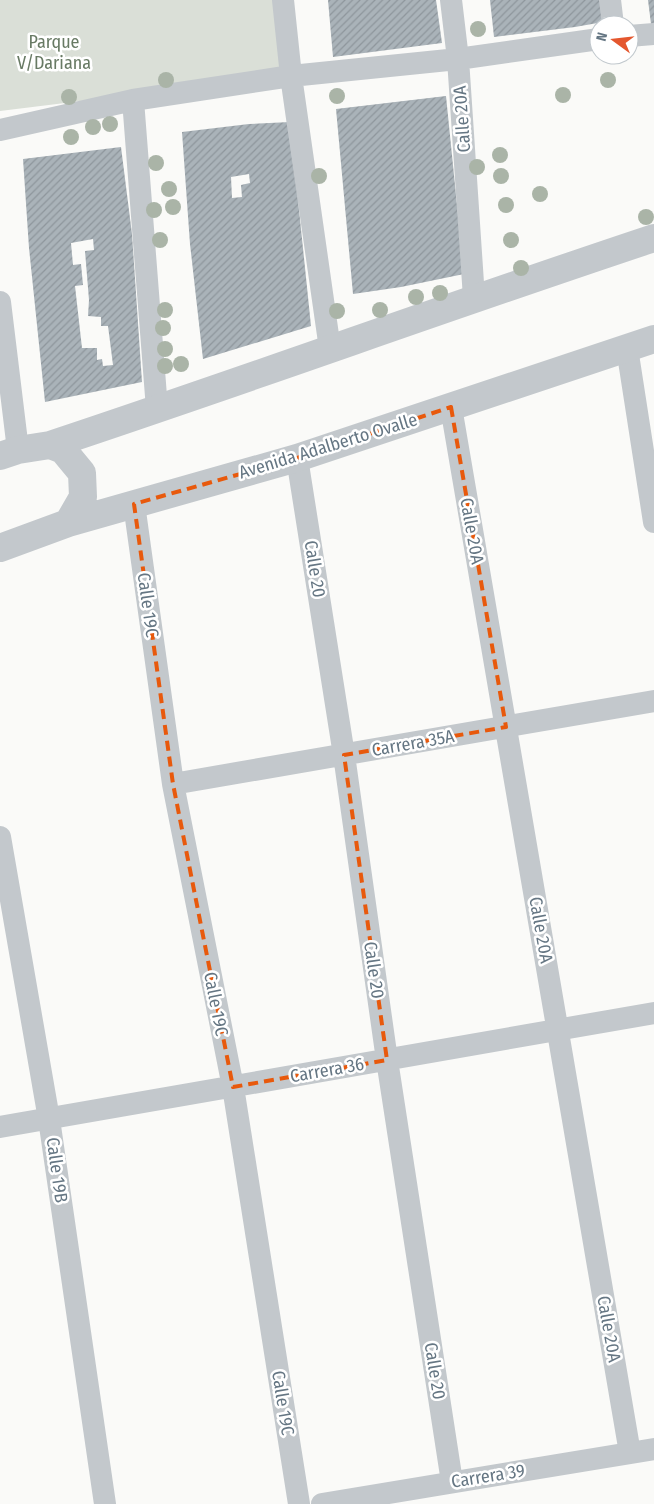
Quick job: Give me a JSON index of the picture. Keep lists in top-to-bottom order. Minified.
{"streets":{"street":["Calle 20A","Avenida Adalberto Ovalle","Calle 20","Calle 19C","Carrera 35A","Carrera 36","Calle 19B","Carrera 39"]},"crossings":[["Calle 20A","Avenida Adalberto Ovalle"],["Calle 20A","Carrera 35A"],["Calle 20A","Carrera 36"],["Calle 20A","Carrera 39"],["Avenida Adalberto Ovalle","Calle 20"],["Avenida Adalberto Ovalle","Calle 19C"],["Calle 20","Carrera 35A"],["Calle 20","Carrera 36"],["Calle 20","Carrera 39"],["Calle 19C","Carrera 35A"],["Calle 19C","Carrera 36"],["Carrera 36","Calle 19B"]],"parks":["Parque V/Dariana"],"north":"left"}
